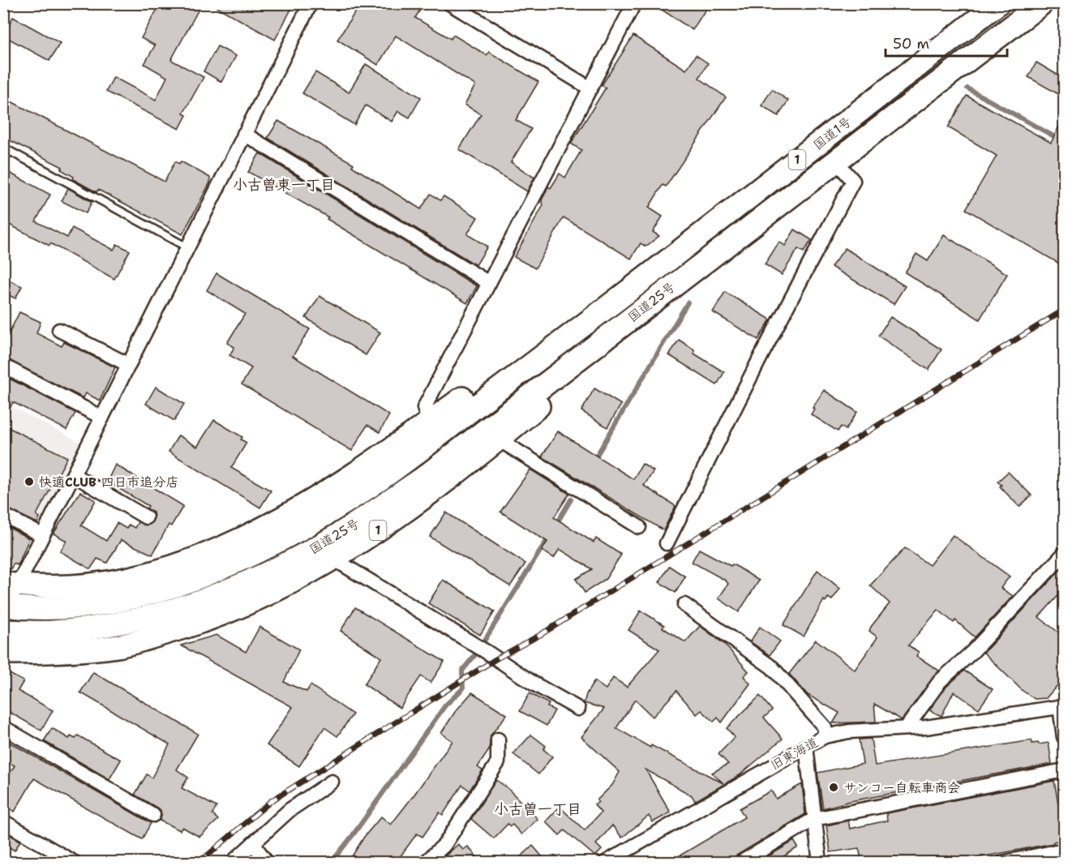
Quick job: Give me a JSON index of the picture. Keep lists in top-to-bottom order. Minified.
{"streets":{"highway":["国道1号","1","国道25号"],"street":["旧東海道"]},"crossings":[["国道1号","1"],["国道1号","国道25号"],["1","国道25号"]],"districts":["小古曽東一丁目","小古曽一丁目"],"places":["快適CLUB 四日市追分店","サンコー自転車商会"],"scale_bar":"50 m"}
